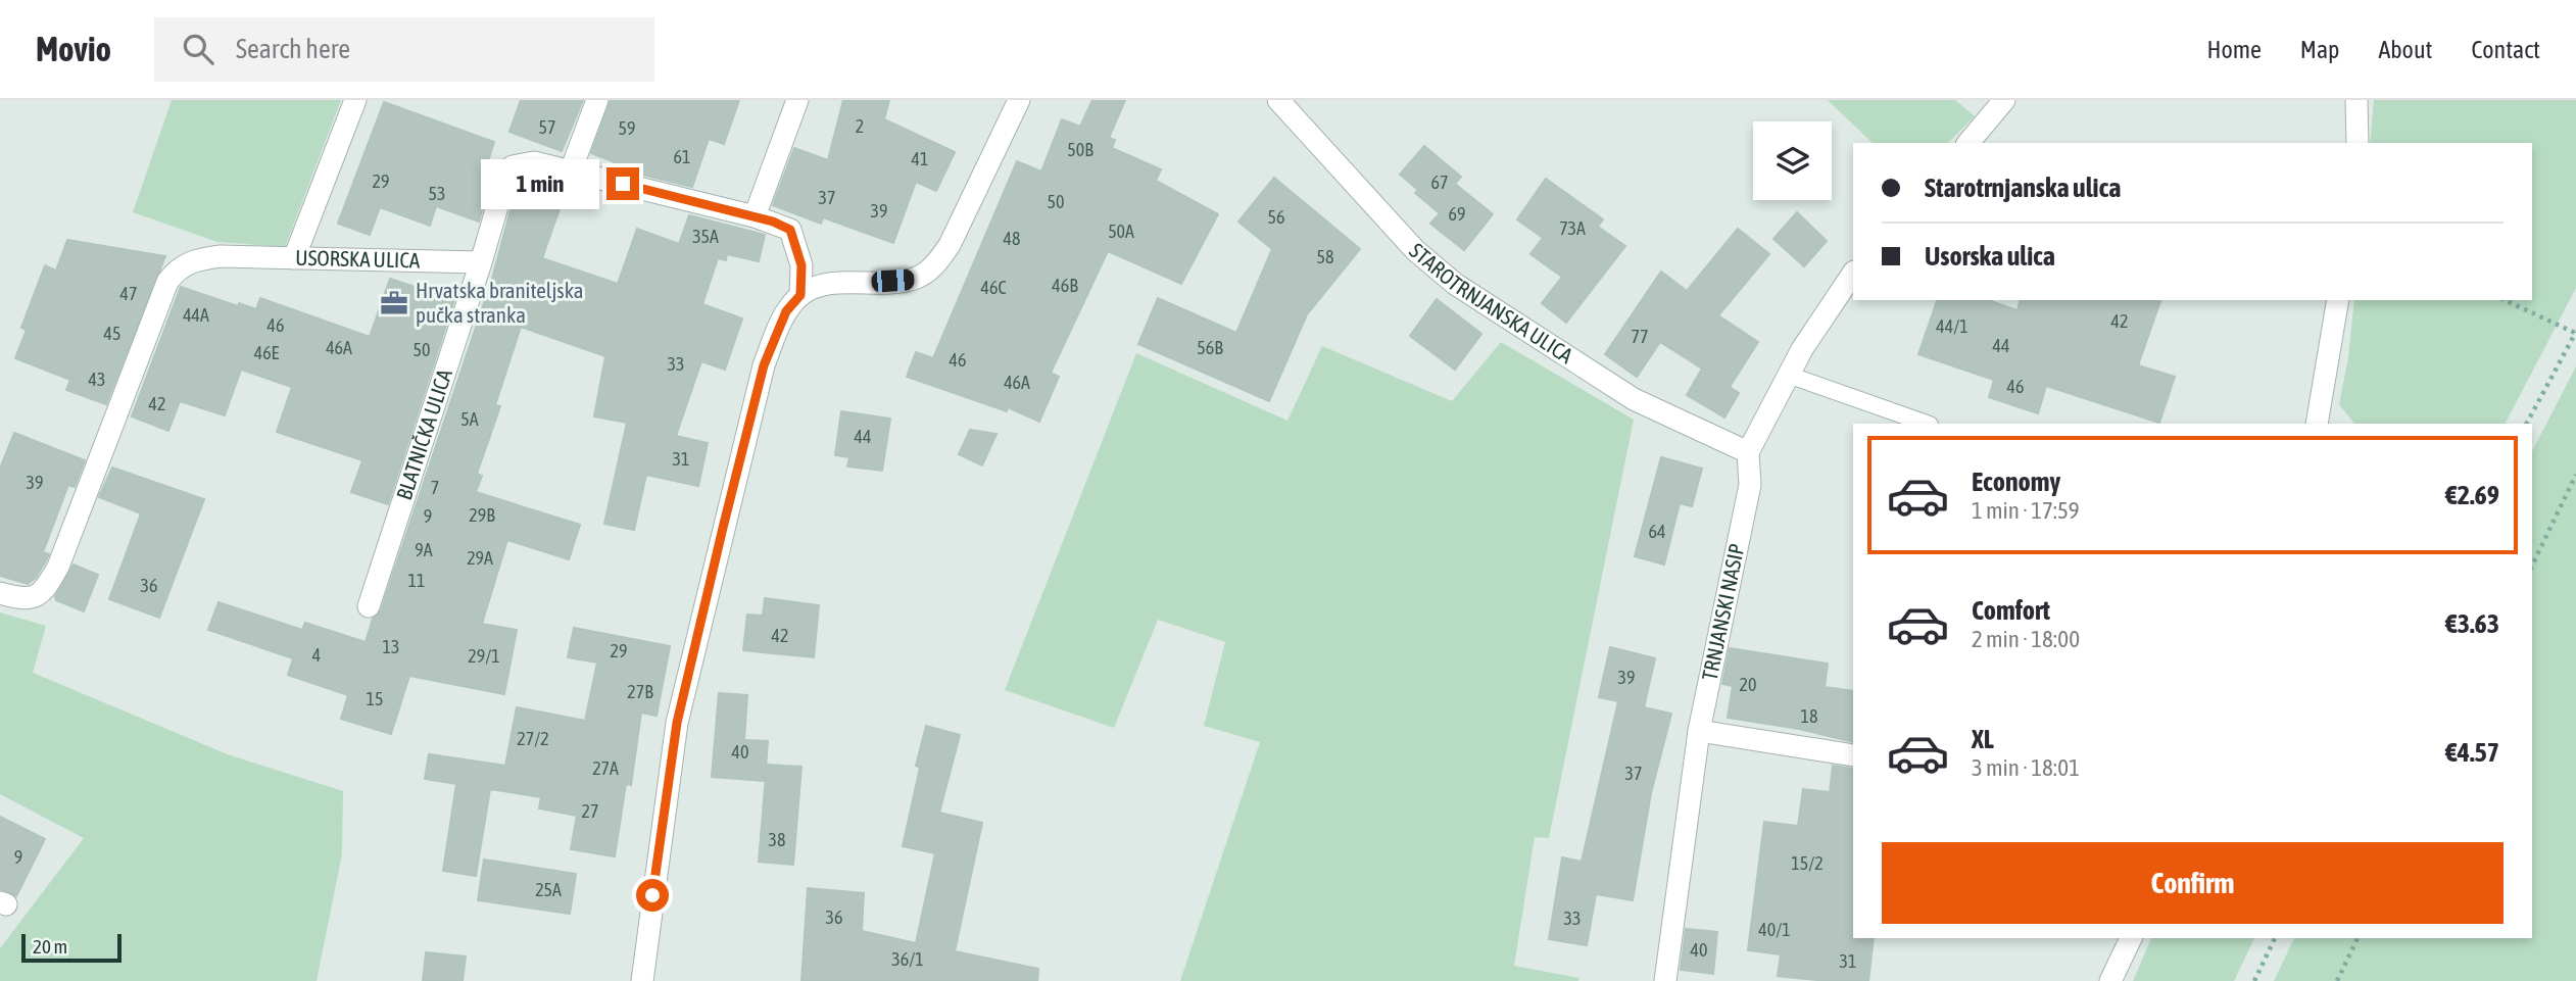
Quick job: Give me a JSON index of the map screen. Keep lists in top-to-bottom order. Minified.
{"streets":{"street":["USORSKA ULICA","STAROTRNJANSKA ULICA","BLATNIČKA ULICA","TRNJANSKI NASIP"]},"crossings":[["USORSKA ULICA","BLATNIČKA ULICA"],["STAROTRNJANSKA ULICA","TRNJANSKI NASIP"]],"places":{"office":["Hrvatska braniteljska pučka stranka"]},"house_numbers":["2","57","59","50B","61","41","29","67","53","37","50","39","69","56","73A","50A","35A","48","58","46B","46C","47","44A","42","46","44/1","45","77","44","46A","56B","50","46E","46","33","43","46A","46","42","5A","44","31","39","7","29B","9","64","9A","29A","11","36","42","13","29","4","29/1","39","20","27B","15","18","27/2","40","27A","37","27","38","9","15/2","25A","36","33","40/1","40","36/1","31"],"scale_bar":"20 m","page":{"header":"Movio","search":"Search here","nav":["Home","Map","About","Contact"],"banner":["Starotrnjanska ulica","Usorska ulica"],"bubble":"1 min","list":[{"name":"Economy","note":"1 min · 17:59","value":"€2.69"},{"name":"Comfort","note":"2 min · 18:00","value":"€3.63"},{"name":"XL","note":"3 min · 18:01","value":"€4.57"}],"buttons":"Confirm","scale":"20 m"}}
